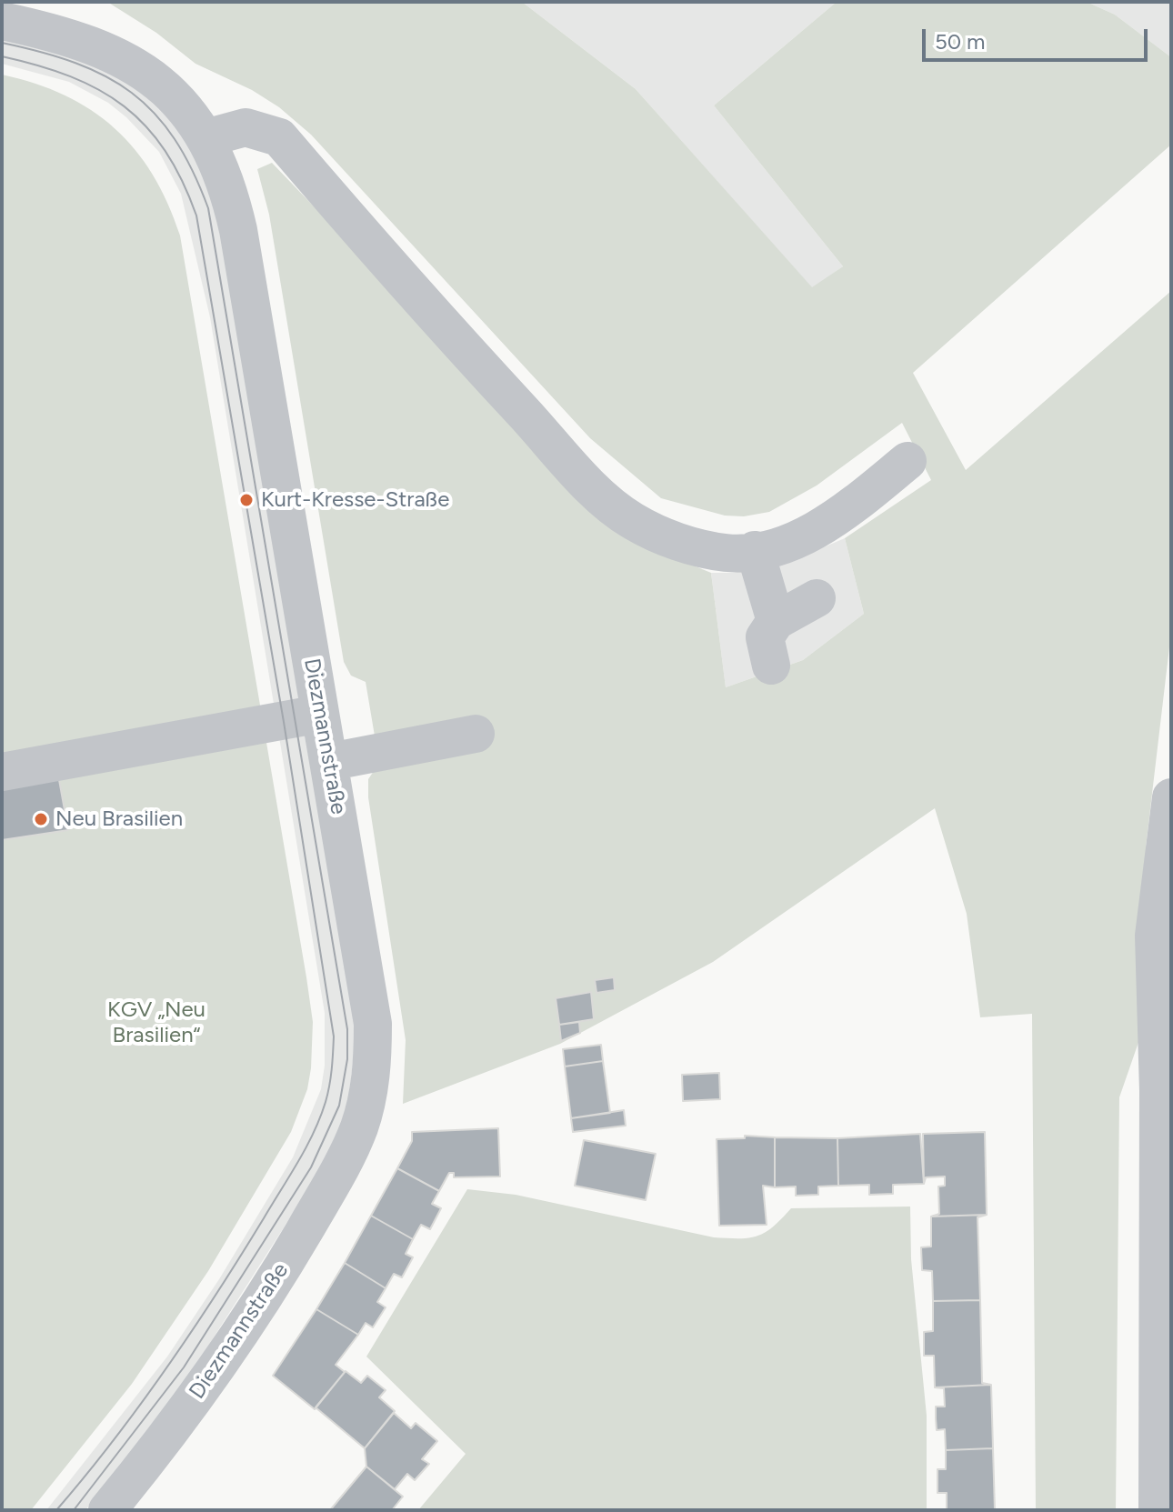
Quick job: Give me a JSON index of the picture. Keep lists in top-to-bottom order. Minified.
{"streets":{"street":["Diezmannstraße"]},"parks":["KGV „Neu Brasilien“"],"places":["Kurt-Kresse-Straße","Neu Brasilien"],"scale_bar":"50 m"}
